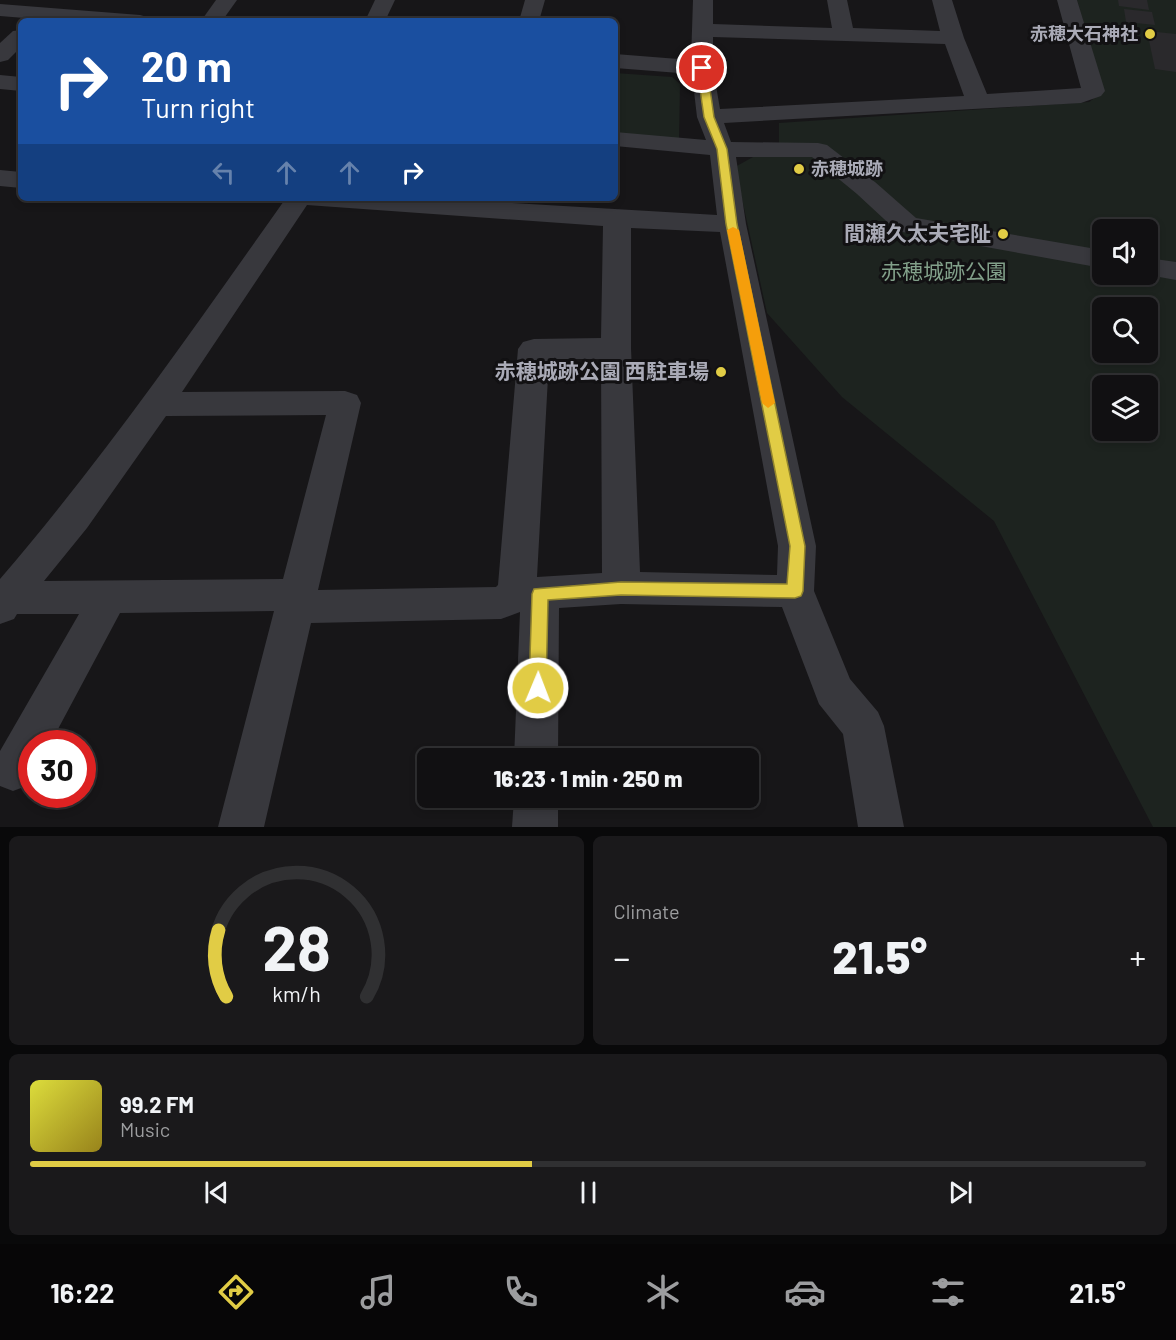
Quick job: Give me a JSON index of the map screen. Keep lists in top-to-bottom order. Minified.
{"parks":["赤穂城跡公園"],"places":["赤穂大石神社","赤穂城跡","間瀬久太夫宅阯","赤穂城跡公園 西駐車場"],"page":{"turn":["20 m","Turn right"],"limit":"30","trip":"16:23 · 1 min · 250 m","tile":"Climate","heat":["−","21.5°","+"],"song":["99.2 FM","Music"],"tabs":["16:22","21.5°"],"gauge":["28","km/h"]}}
